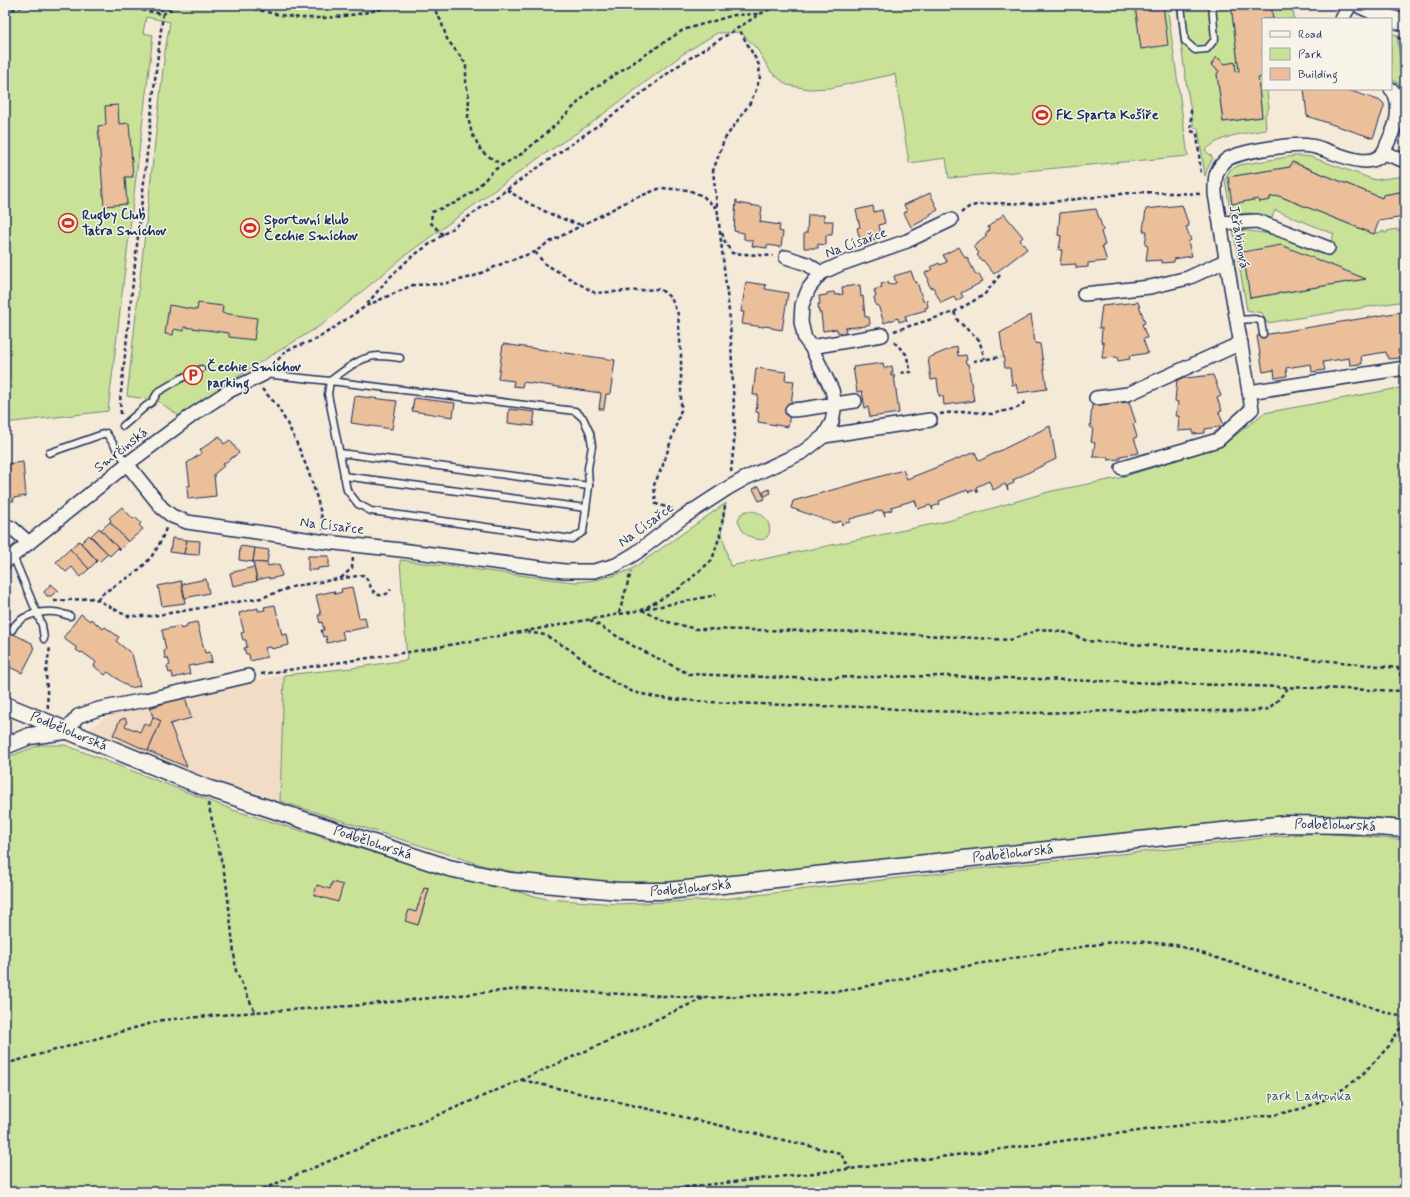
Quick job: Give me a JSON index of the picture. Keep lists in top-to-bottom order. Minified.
{"streets":{"street":["Jeřabinová","Na Císařce","Smrčinská","Podbělohorská"]},"crossings":[["Na Císařce","Smrčinská"]],"parks":["park Ladronka"],"places":{"sports":["FK Sparta Košíře","Rugby Club Tatra Smíchov","Sportovní klub Čechie Smíchov"],"parking":["Čechie Smíchov parking"]},"legend":["Road","Park","Building"]}
